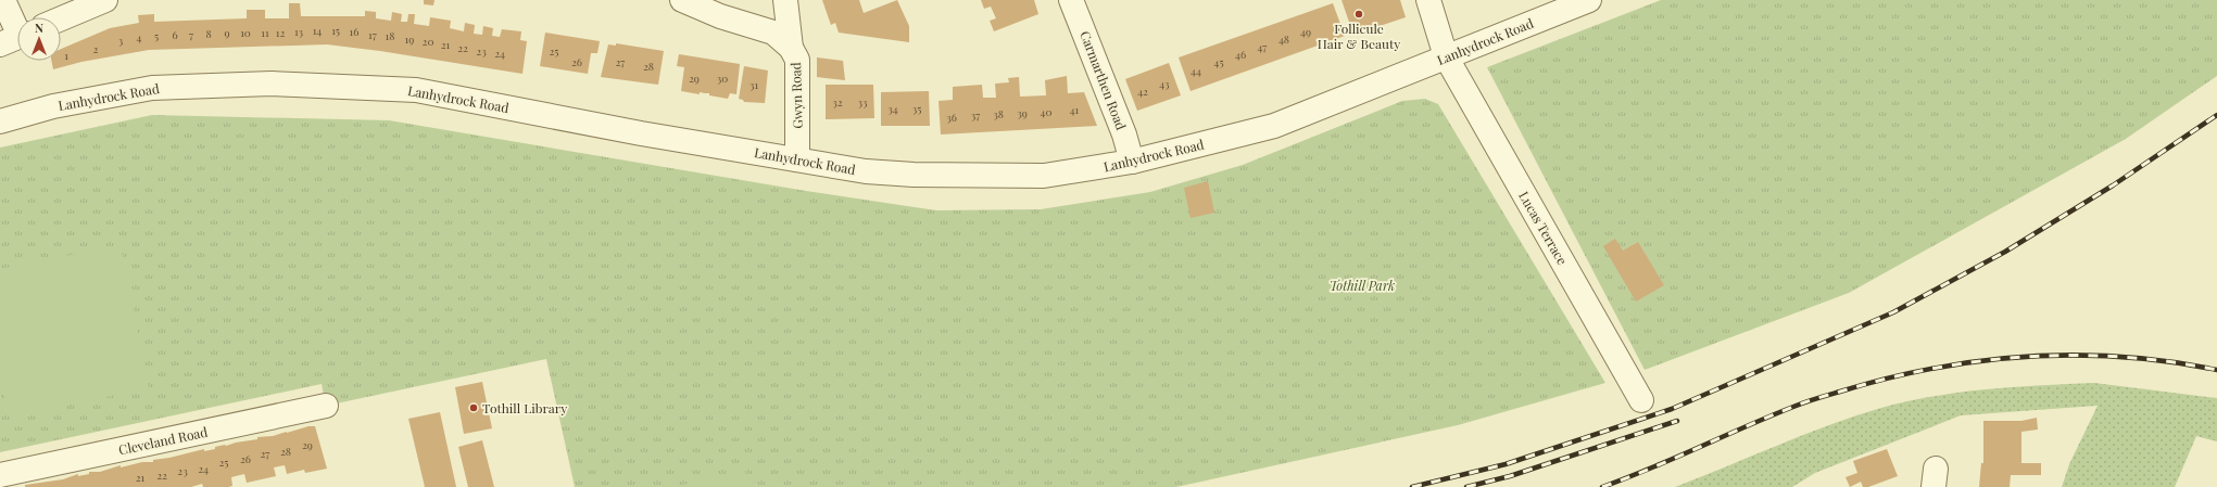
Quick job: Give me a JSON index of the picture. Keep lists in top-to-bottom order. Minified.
{"streets":{"street":["Lanhydrock Road","Carmarthen Road","Gwyn Road","Lucas Terrace","Cleveland Road"]},"crossings":[["Lanhydrock Road","Carmarthen Road"],["Lanhydrock Road","Gwyn Road"],["Lanhydrock Road","Lucas Terrace"]],"parks":["Tothill Park"],"places":["Follicule Hair & Beauty","Tothill Library"],"house_numbers":["14","15","13","16","49","9","10","11","12","8","6","7","17","5","18","4","19","48","3","20","21","47","22","2","23","25","24","46","1","26","27","45","28","44","29","30","43","31","42","32","33","34","35","41","40","39","38","37","36","29","28","27","26","25","24","23","22","21"],"north":"top"}
